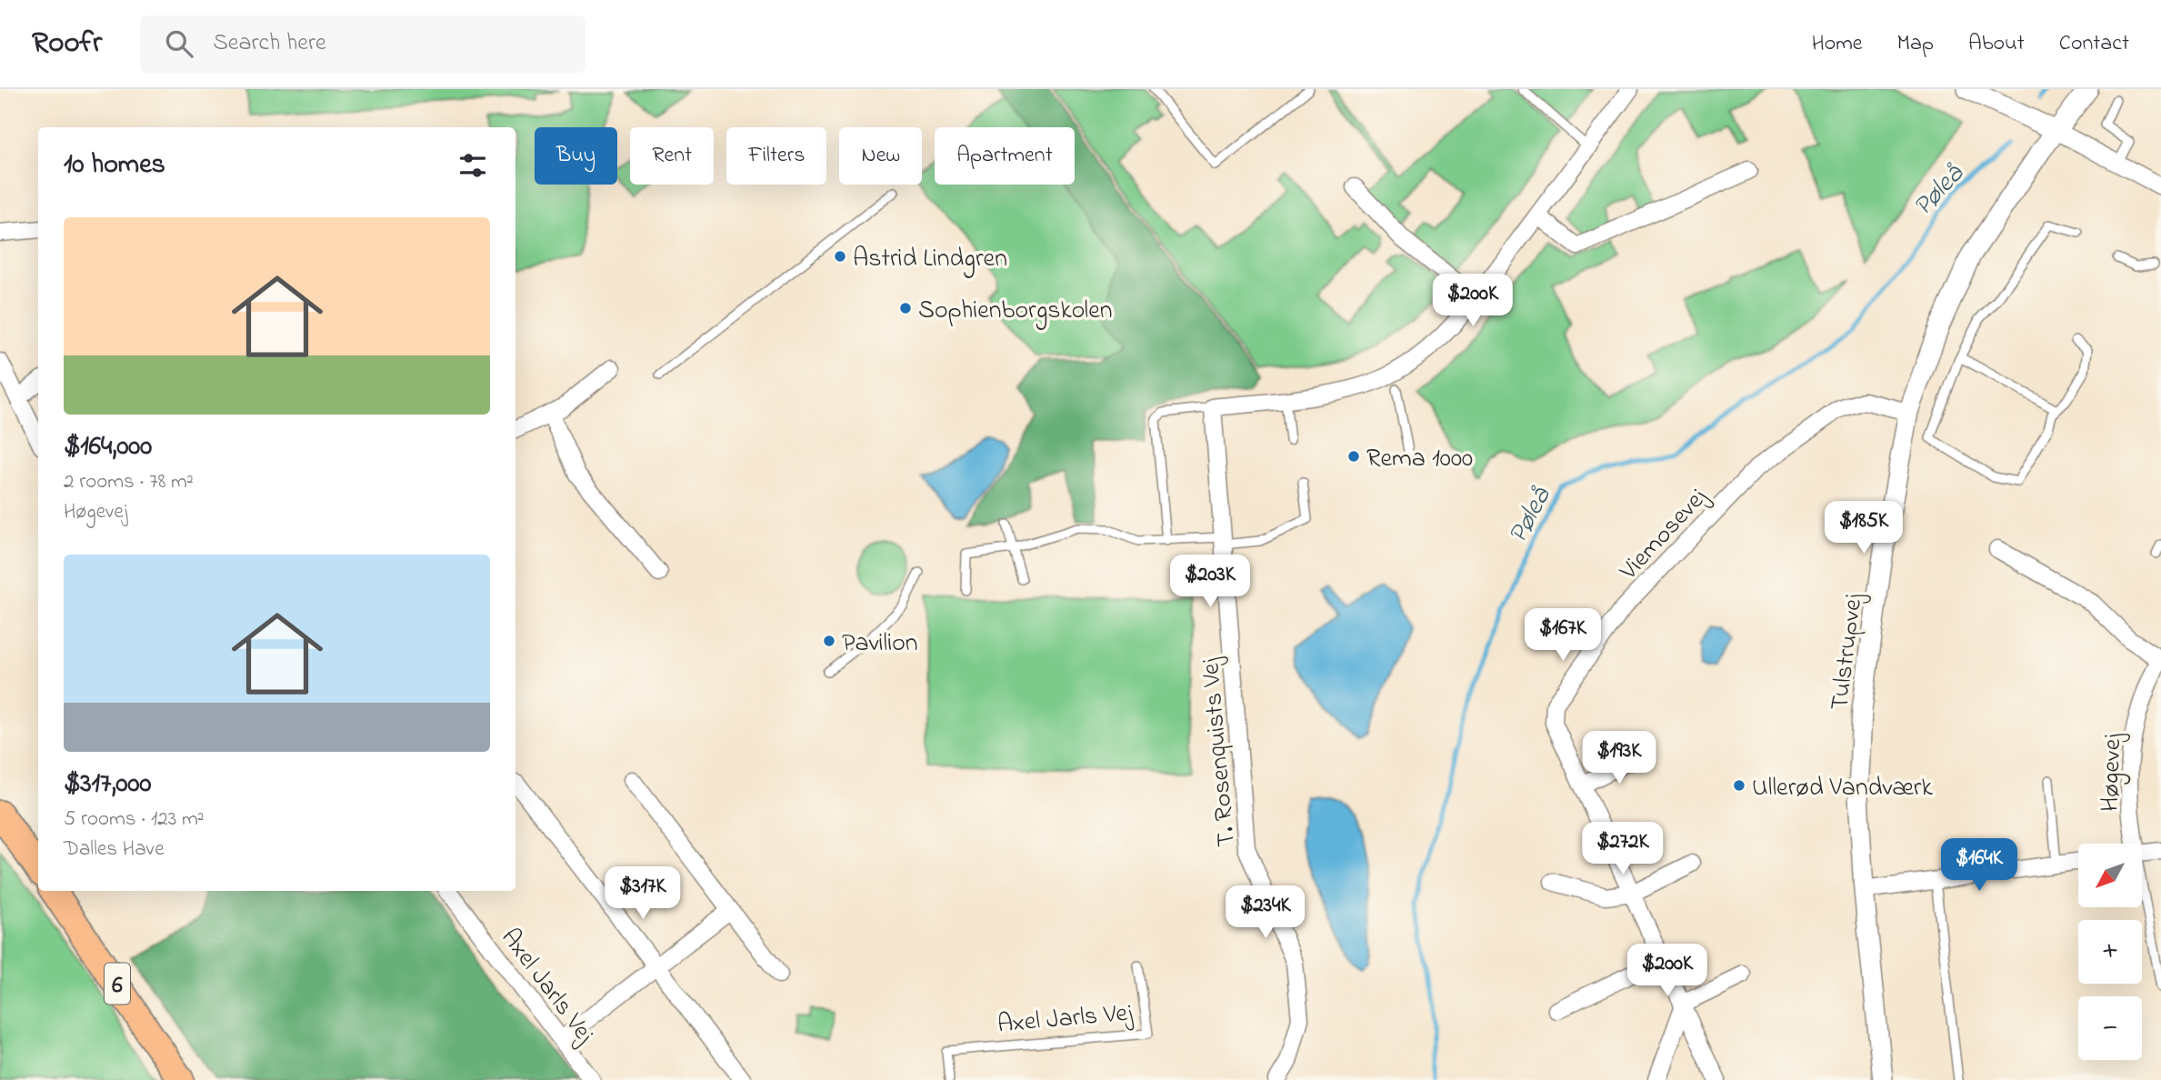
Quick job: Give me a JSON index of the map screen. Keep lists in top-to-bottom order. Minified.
{"streets":{"highway":["6"],"street":["Viemosevej","Tulstrupvej","T. Rosenquists Vej","Høgevej","Axel Jarls Vej"]},"crossings":[["Viemosevej","Tulstrupvej"]],"water":["Pøleå"],"places":["Astrid Lindgren","Sophienborgskolen","Rema 1000","Pavilion","Ullerød Vandværk"],"north":"bottom left","page":{"header":"Roofr","search":"Search here","nav":["Home","Map","About","Contact"],"chip":["Buy","Rent","Filters","New","Apartment"],"heading":"10 homes","list":[{"name":"$164,000","note":"2 rooms · 78 m² · Høgevej"},{"name":"$317,000","note":"5 rooms · 123 m² · Dalles Have"}],"price":["$200K","$185K","$203K","$167K","$193K","$272K","$164K","$317K","$234K","$200K"],"map_buttons":["+","−"]}}
